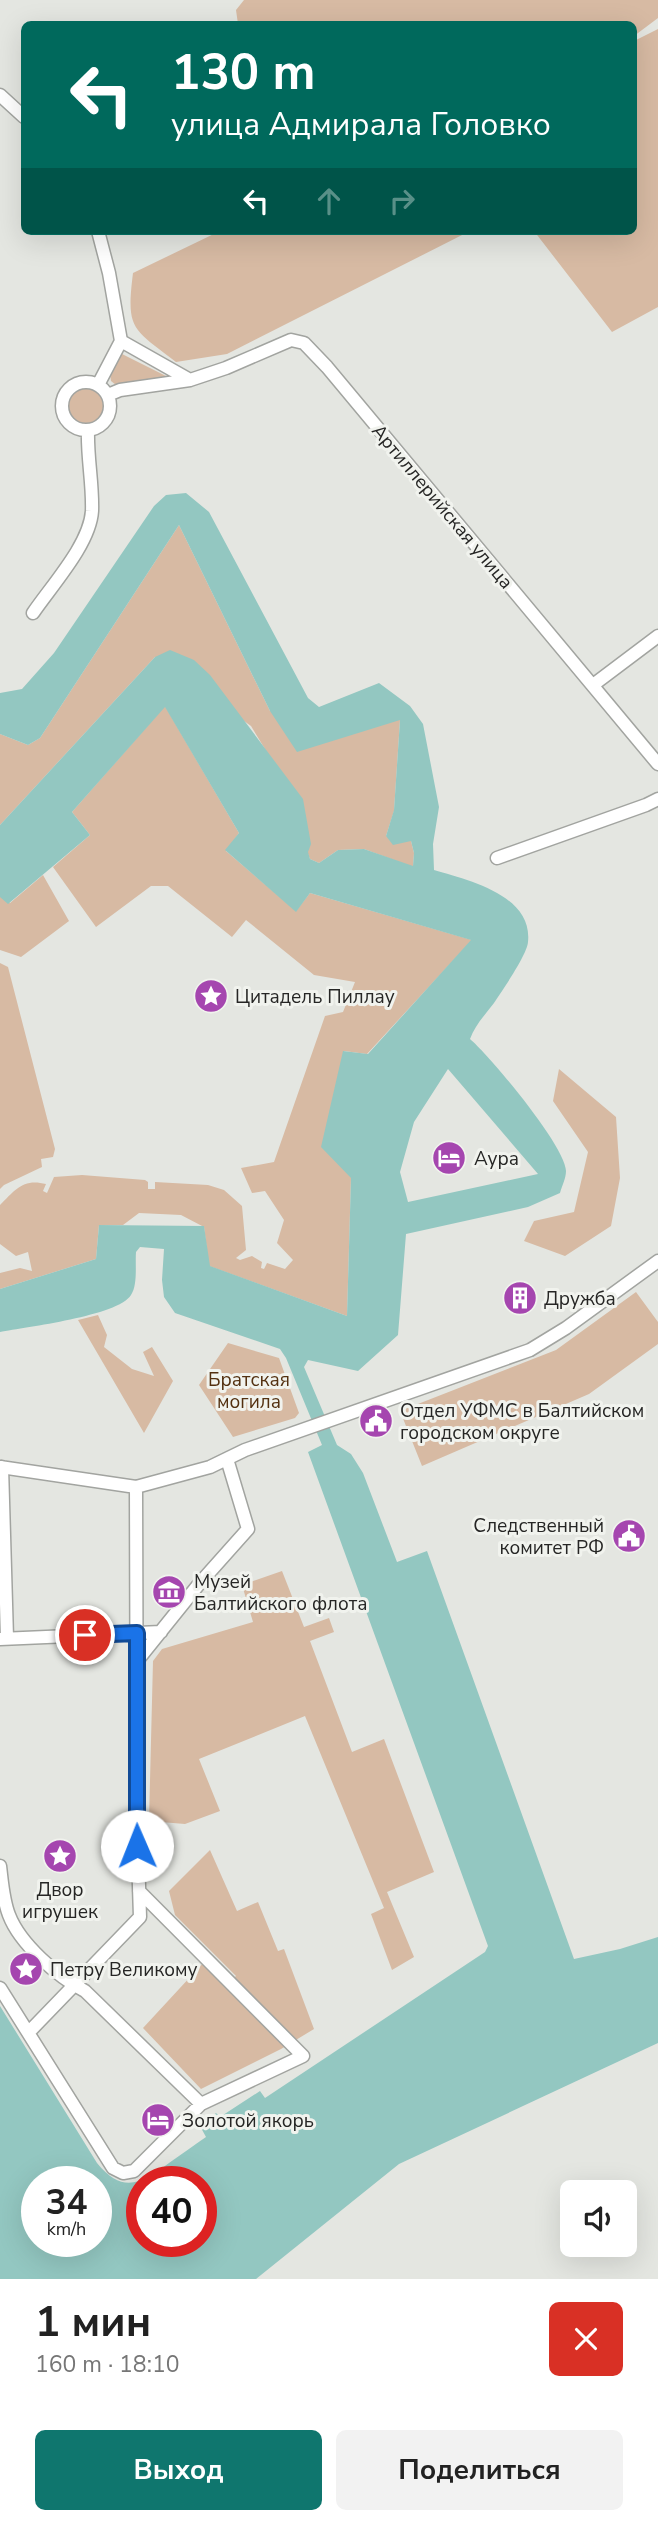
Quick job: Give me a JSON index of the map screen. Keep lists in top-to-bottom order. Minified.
{"streets":{"street":["Артиллерийская улица"]},"parks":["Братская могила"],"places":{"place":["Цитадель Пиллау","Двор игрушек","Петру Великому"],"hotel":["Аура","Золотой якорь"],"building":["Дружба"],"public building":["Отдел УФМС в Балтийском городском округе","Следственный комитет РФ"],"museum":["Музей Балтийского флота"]},"page":{"turn":["130 m","улица Адмирала Головко"],"speed":"34 km/h","limit":"40","heading":["1 мин","160 m · 18:10"],"buttons":["Выход","Поделиться"]}}
